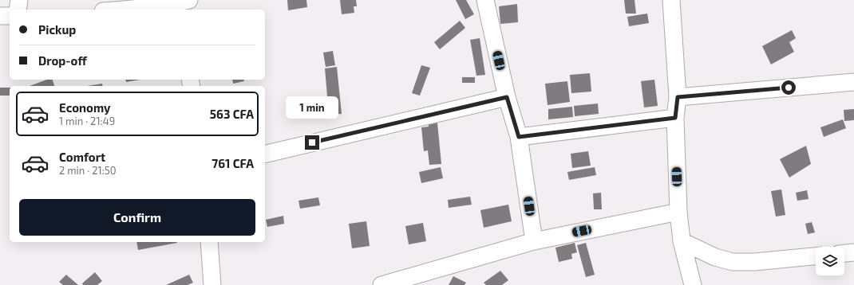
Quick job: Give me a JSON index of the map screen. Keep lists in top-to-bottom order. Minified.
{"page":{"banner":["Pickup","Drop-off"],"list":[{"name":"Economy","note":"1 min · 21:49","value":"563 CFA"},{"name":"Comfort","note":"2 min · 21:50","value":"761 CFA"}],"bubble":"1 min","buttons":"Confirm"}}
